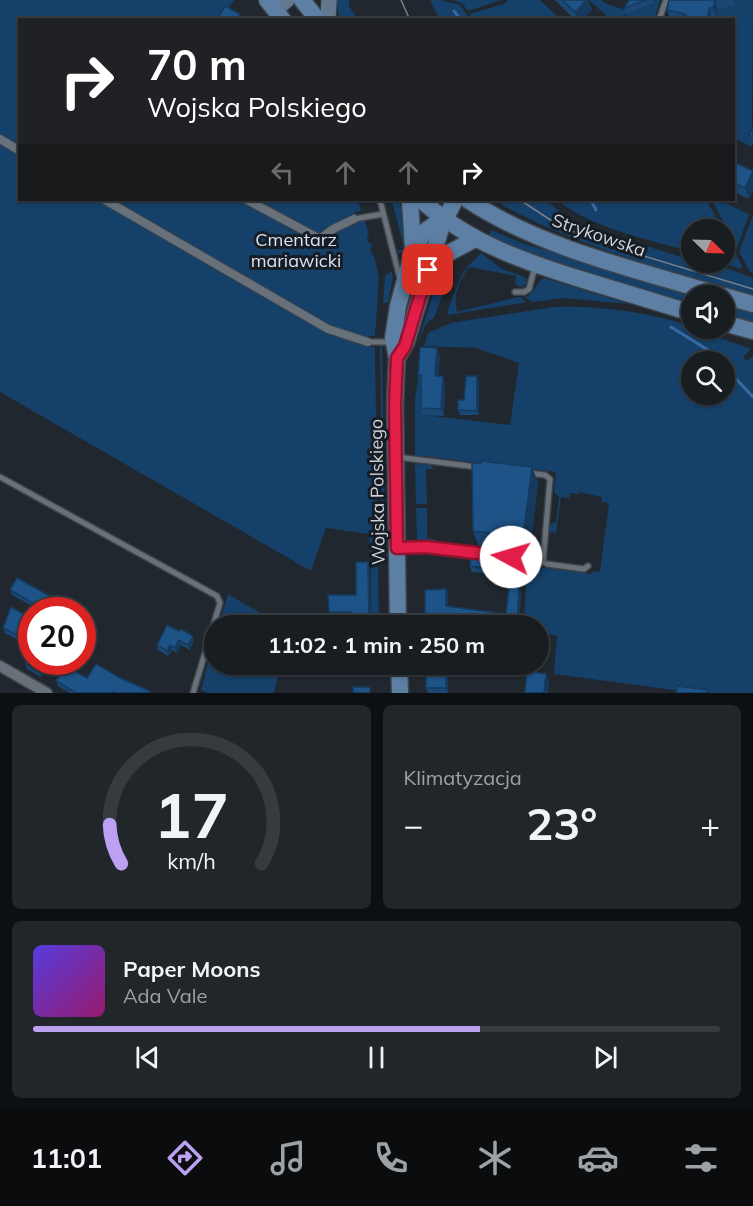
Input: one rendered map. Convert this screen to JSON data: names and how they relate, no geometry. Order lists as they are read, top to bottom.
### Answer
{
  "streets": {
    "main road": ["Strykowska", "Wojska Polskiego"]
  },
  "parks": ["Cmentarz mariawicki"],
  "north": "bottom right",
  "page": {
    "turn": ["70 m", "Wojska Polskiego"],
    "limit": "20",
    "trip": "11:02 · 1 min · 250 m",
    "tile": "Klimatyzacja",
    "heat": ["−", "23°", "+"],
    "song": ["Paper Moons", "Ada Vale"],
    "tabs": "11:01",
    "gauge": ["17", "km/h"]
  }
}
